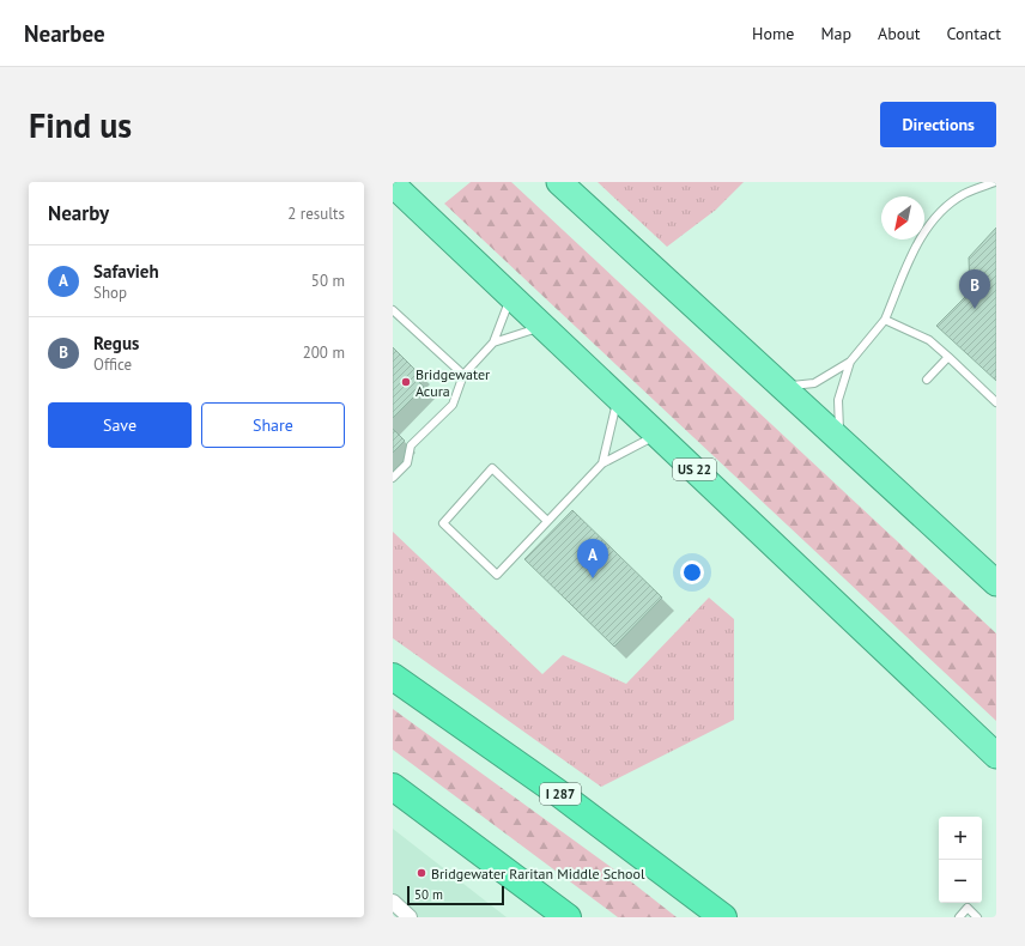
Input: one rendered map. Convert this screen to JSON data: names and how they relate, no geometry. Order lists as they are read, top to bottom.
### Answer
{
  "streets": {
    "highway": ["US 22", "I 287"]
  },
  "places": ["Bridgewater Acura", "Bridgewater Raritan Middle School"],
  "scale_bar": "50 m",
  "north": "bottom left",
  "page": {
    "header": "Nearbee",
    "nav": [
      "Home",
      "Map",
      "About",
      "Contact"
    ],
    "buttons": [
      "Directions",
      ["Save", "Share"]
    ],
    "title": "Find us",
    "heading": ["Nearby", "2 results"],
    "list": [
      {
        "mark": "A",
        "name": "Safavieh",
        "note": "Shop",
        "value": "50 m"
      },
      {
        "mark": "B",
        "name": "Regus",
        "note": "Office",
        "value": "200 m"
      }
    ],
    "pins": ["B", "A"],
    "map_buttons": ["+", "−"],
    "scale": "50 m"
  }
}
